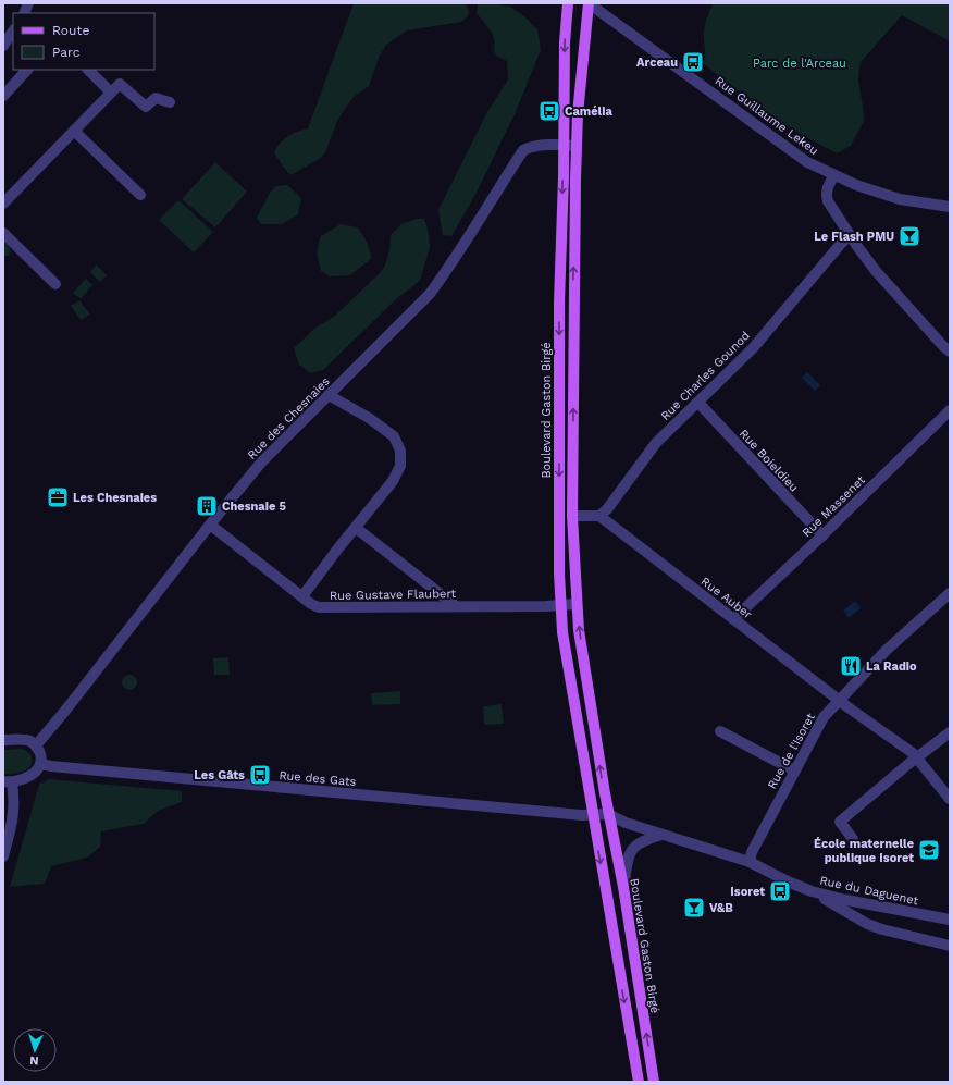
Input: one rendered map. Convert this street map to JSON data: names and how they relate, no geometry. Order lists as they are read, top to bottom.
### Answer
{
  "streets": {
    "main road": ["Boulevard Gaston Birgé"],
    "street": [
      "Rue Guillaume Lekeu",
      "Rue Charles Gounod",
      "Rue des Chesnaies",
      "Rue Boieldieu",
      "Rue Massenet",
      "Rue Gustave Flaubert",
      "Rue Auber",
      "Rue de l'Isoret",
      "Rue des Gats",
      "Rue du Daguenet"
    ]
  },
  "crossings": [
    ["Rue Guillaume Lekeu", "Boulevard Gaston Birgé"],
    ["Rue Charles Gounod", "Rue Boieldieu"],
    ["Rue Charles Gounod", "Rue Auber"],
    ["Boulevard Gaston Birgé", "Rue des Chesnaies"],
    ["Boulevard Gaston Birgé", "Rue Gustave Flaubert"],
    ["Boulevard Gaston Birgé", "Rue des Gats"],
    ["Boulevard Gaston Birgé", "Rue du Daguenet"],
    ["Rue des Chesnaies", "Rue Gustave Flaubert"],
    ["Rue Boieldieu", "Rue Massenet"],
    ["Rue Massenet", "Rue Auber"],
    ["Rue Auber", "Rue de l'Isoret"],
    ["Rue de l'Isoret", "Rue du Daguenet"]
  ],
  "parks": ["Parc de l'Arceau"],
  "places": {
    "bus stop": [
      "Arceau",
      "Camélia",
      "Les Gâts",
      "Isoret"
    ],
    "bar": ["Le Flash PMU", "V&B"],
    "office": ["Les Chesnaies"],
    "building": ["Chesnaie 5"],
    "restaurant": ["La Radio"],
    "school or university": ["École maternelle publique Isoret"]
  },
  "legend": ["Route", "Parc"],
  "north": "bottom"
}
